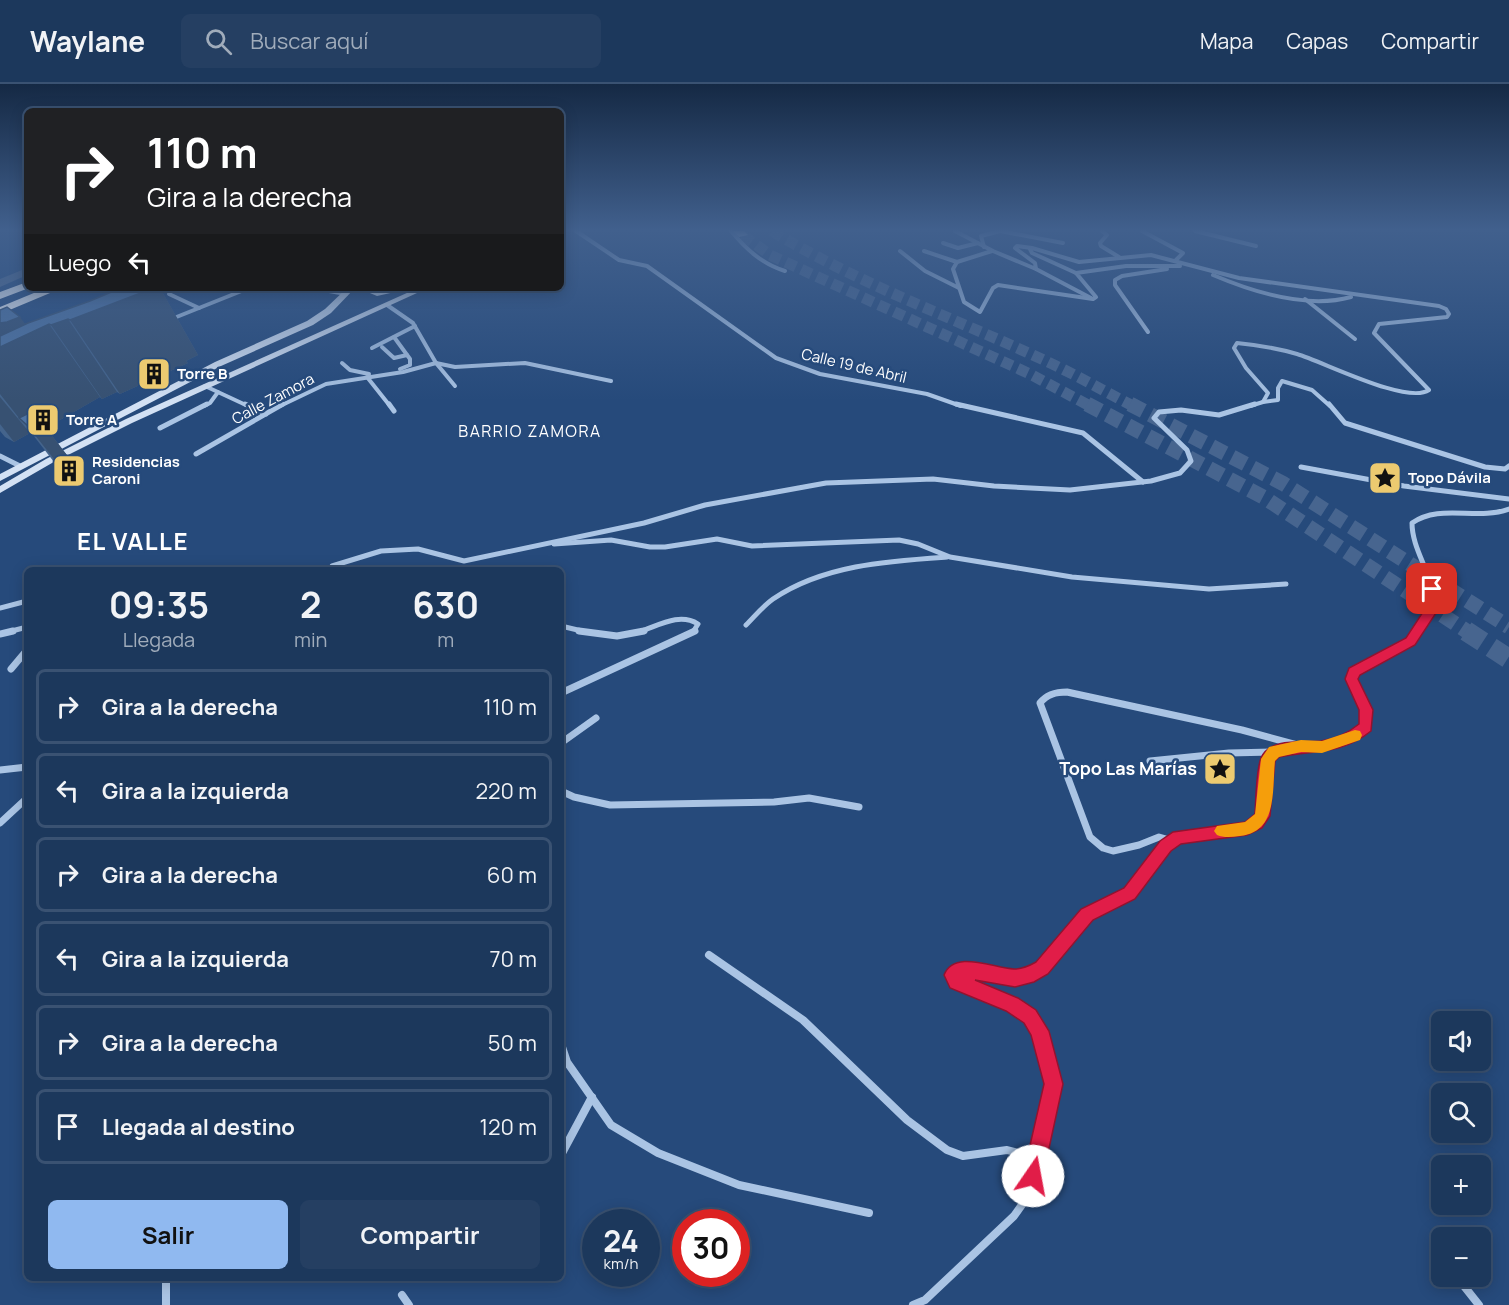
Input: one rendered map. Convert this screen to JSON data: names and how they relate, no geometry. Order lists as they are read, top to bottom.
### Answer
{
  "streets": {
    "street": ["Calle 19 de Abril", "Calle Zamora"]
  },
  "districts": ["BARRIO ZAMORA", "EL VALLE"],
  "places": {
    "building": ["Torre B", "Torre A", "Residencias Caroni"],
    "place": ["Topo Dávila", "Topo Las Marías"]
  },
  "page": {
    "header": "Waylane",
    "search": "Buscar aquí",
    "nav": ["Mapa", "Capas", "Compartir"],
    "turn": ["110 m", "Gira a la derecha"],
    "then": "Luego",
    "eta": [
      "09:35",
      "Llegada",
      "2",
      "min",
      "630",
      "m"
    ],
    "list": [
      {
        "name": "Gira a la derecha",
        "value": "110 m"
      },
      {
        "name": "Gira a la izquierda",
        "value": "220 m"
      },
      {
        "name": "Gira a la derecha",
        "value": "60 m"
      },
      {
        "name": "Gira a la izquierda",
        "value": "70 m"
      },
      {
        "name": "Gira a la derecha",
        "value": "50 m"
      },
      {
        "name": "Llegada al destino",
        "value": "120 m"
      }
    ],
    "map_buttons": ["+", "−"],
    "buttons": ["Salir", "Compartir"],
    "speed": "24 km/h",
    "limit": "30"
  }
}
